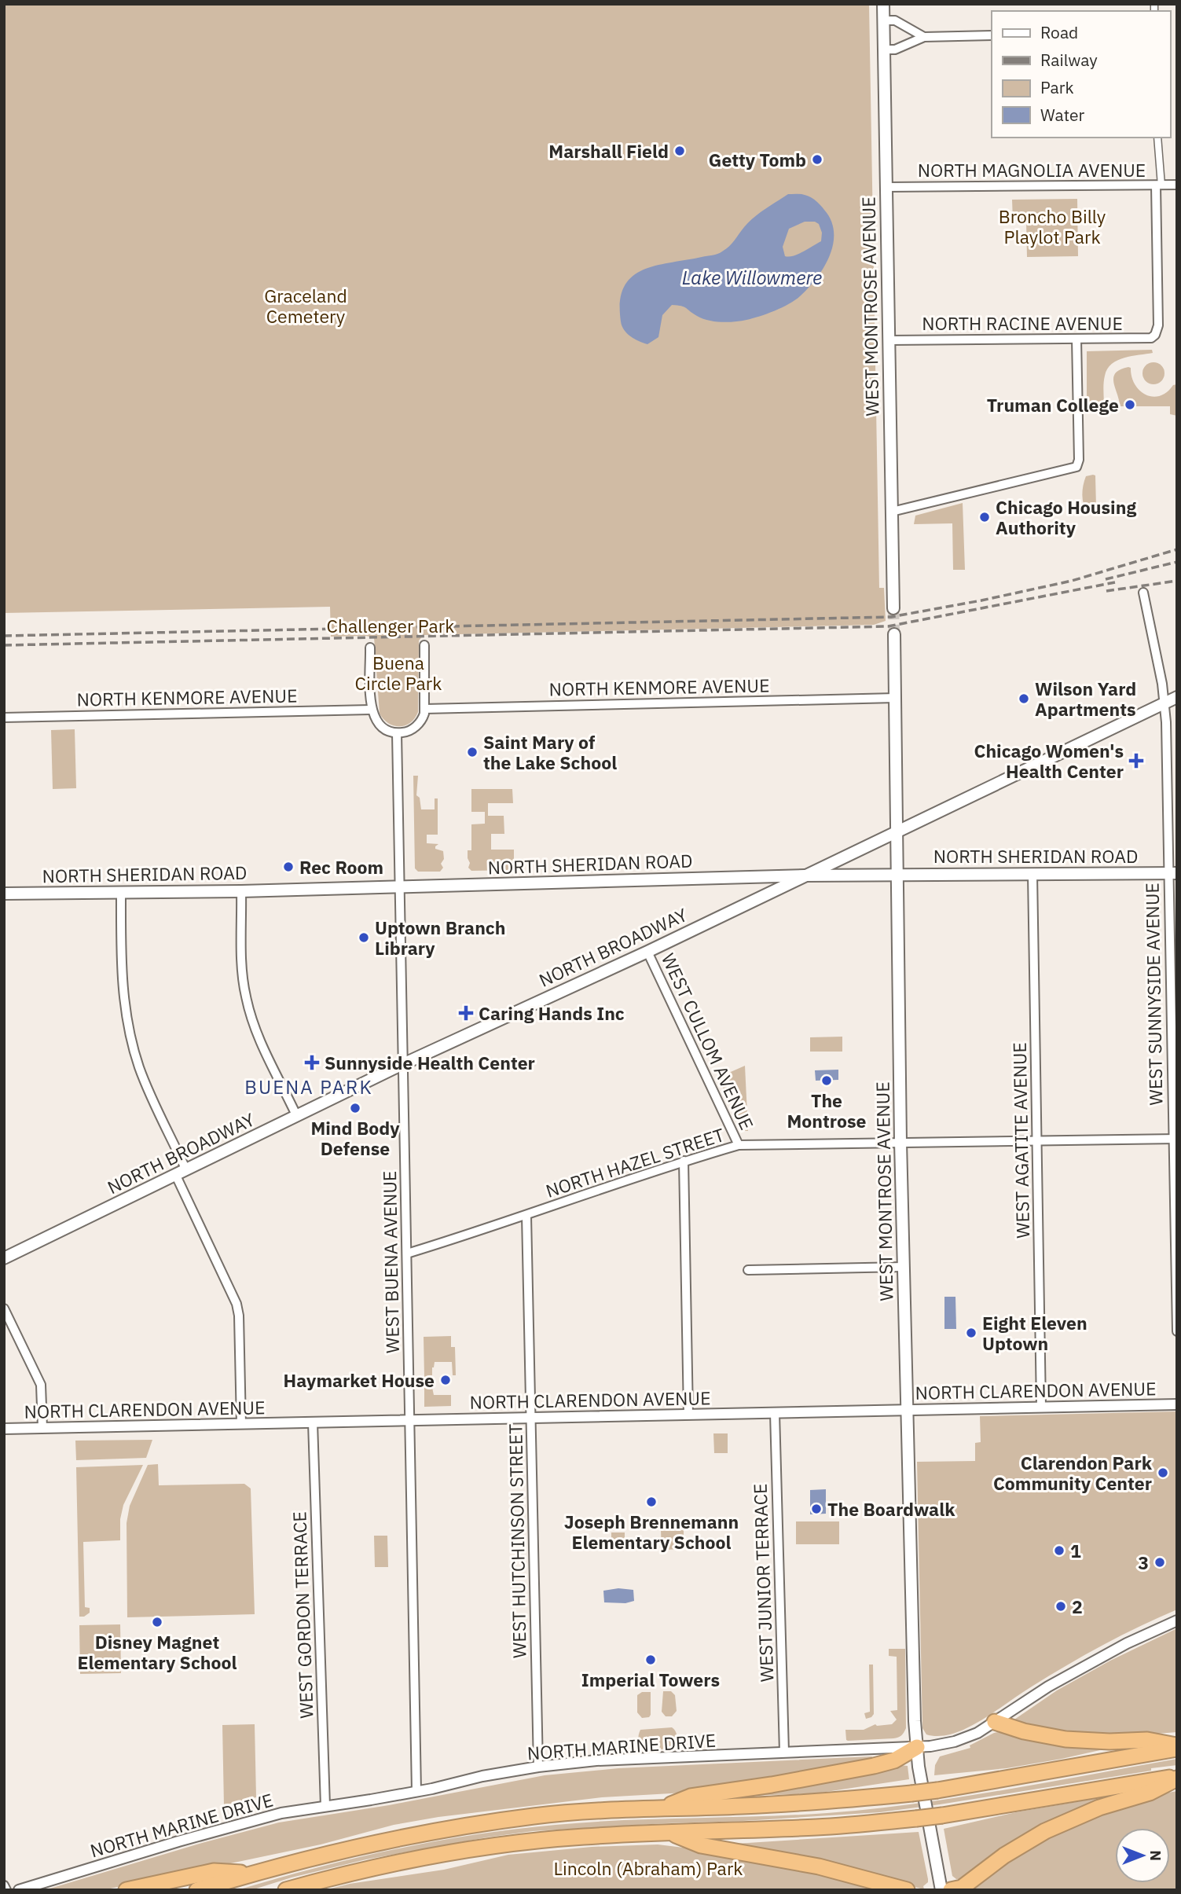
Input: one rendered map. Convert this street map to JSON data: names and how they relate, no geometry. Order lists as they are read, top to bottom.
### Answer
{
  "streets": {
    "main road": ["WEST MONTROSE AVENUE", "NORTH SHERIDAN ROAD", "NORTH BROADWAY"],
    "street": [
      "NORTH MAGNOLIA AVENUE",
      "NORTH RACINE AVENUE",
      "NORTH KENMORE AVENUE",
      "WEST SUNNYSIDE AVENUE",
      "WEST CULLOM AVENUE",
      "WEST AGATITE AVENUE",
      "NORTH HAZEL STREET",
      "WEST BUENA AVENUE",
      "NORTH CLARENDON AVENUE",
      "WEST HUTCHINSON STREET",
      "WEST JUNIOR TERRACE",
      "WEST GORDON TERRACE",
      "NORTH MARINE DRIVE"
    ]
  },
  "crossings": [
    ["NORTH MAGNOLIA AVENUE", "WEST MONTROSE AVENUE"],
    ["NORTH MAGNOLIA AVENUE", "NORTH RACINE AVENUE"],
    ["WEST MONTROSE AVENUE", "NORTH RACINE AVENUE"],
    ["WEST MONTROSE AVENUE", "NORTH KENMORE AVENUE"],
    ["WEST MONTROSE AVENUE", "NORTH SHERIDAN ROAD"],
    ["WEST MONTROSE AVENUE", "NORTH BROADWAY"],
    ["WEST MONTROSE AVENUE", "NORTH HAZEL STREET"],
    ["WEST MONTROSE AVENUE", "NORTH CLARENDON AVENUE"],
    ["WEST MONTROSE AVENUE", "NORTH MARINE DRIVE"],
    ["NORTH SHERIDAN ROAD", "NORTH BROADWAY"],
    ["NORTH SHERIDAN ROAD", "WEST SUNNYSIDE AVENUE"],
    ["NORTH SHERIDAN ROAD", "WEST AGATITE AVENUE"],
    ["NORTH SHERIDAN ROAD", "WEST BUENA AVENUE"],
    ["NORTH BROADWAY", "WEST SUNNYSIDE AVENUE"],
    ["NORTH BROADWAY", "WEST CULLOM AVENUE"],
    ["NORTH BROADWAY", "WEST BUENA AVENUE"],
    ["WEST SUNNYSIDE AVENUE", "NORTH HAZEL STREET"],
    ["WEST CULLOM AVENUE", "NORTH HAZEL STREET"],
    ["WEST AGATITE AVENUE", "NORTH HAZEL STREET"],
    ["WEST AGATITE AVENUE", "NORTH CLARENDON AVENUE"],
    ["NORTH HAZEL STREET", "WEST BUENA AVENUE"],
    ["NORTH HAZEL STREET", "WEST HUTCHINSON STREET"],
    ["WEST BUENA AVENUE", "NORTH CLARENDON AVENUE"],
    ["WEST BUENA AVENUE", "NORTH MARINE DRIVE"],
    ["NORTH CLARENDON AVENUE", "WEST HUTCHINSON STREET"],
    ["NORTH CLARENDON AVENUE", "WEST JUNIOR TERRACE"],
    ["NORTH CLARENDON AVENUE", "WEST GORDON TERRACE"],
    ["WEST HUTCHINSON STREET", "NORTH MARINE DRIVE"],
    ["WEST JUNIOR TERRACE", "NORTH MARINE DRIVE"],
    ["WEST GORDON TERRACE", "NORTH MARINE DRIVE"]
  ],
  "districts": ["BUENA PARK"],
  "water": ["Lake Willowmere"],
  "parks": [
    "Broncho Billy Playlot Park",
    "Graceland Cemetery",
    "Challenger Park",
    "Buena Circle Park",
    "Lincoln (Abraham) Park"
  ],
  "places": {
    "other": [
      "Marshall Field",
      "Getty Tomb",
      "Truman College",
      "Chicago Housing Authority",
      "Wilson Yard Apartments",
      "Saint Mary of the Lake School",
      "Rec Room",
      "Uptown Branch Library",
      "The Montrose",
      "Mind Body Defense",
      "Eight Eleven Uptown",
      "Haymarket House",
      "Clarendon Park Community Center",
      "Joseph Brennemann Elementary School",
      "The Boardwalk",
      "1",
      "3",
      "2",
      "Disney Magnet Elementary School",
      "Imperial Towers"
    ],
    "health": ["Chicago Women's Health Center", "Caring Hands Inc", "Sunnyside Health Center"]
  },
  "legend": [
    "Road",
    "Railway",
    "Park",
    "Water"
  ],
  "north": "right"
}
